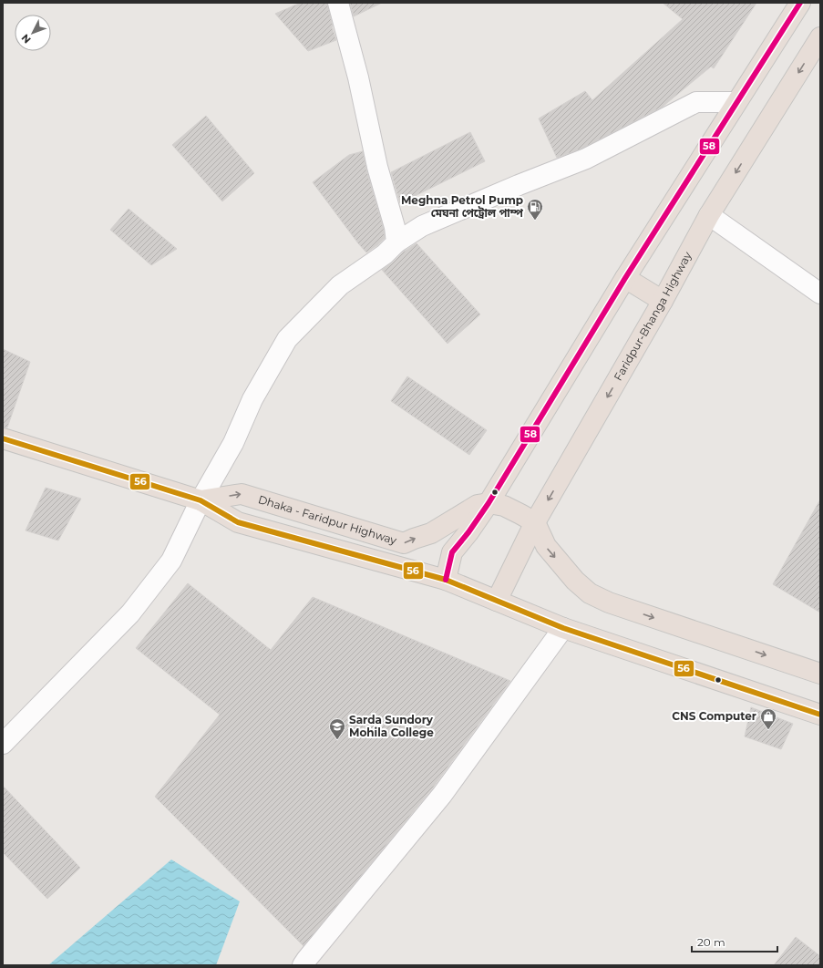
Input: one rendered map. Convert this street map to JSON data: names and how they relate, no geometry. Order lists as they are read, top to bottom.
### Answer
{
  "streets": {
    "highway": ["Faridpur-Bhanga Highway", "Dhaka - Faridpur Highway"]
  },
  "crossings": [
    ["Faridpur-Bhanga Highway", "Dhaka - Faridpur Highway"]
  ],
  "places": {
    "fuel station": ["Meghna Petrol Pump মেঘনা পেট্রোল পাম্প"],
    "shop": ["CNS Computer"],
    "school or university": ["Sarda Sundory Mohila College"]
  },
  "lines": ["transit line 58", "transit line 56"],
  "scale_bar": "20 m",
  "north": "bottom left"
}
